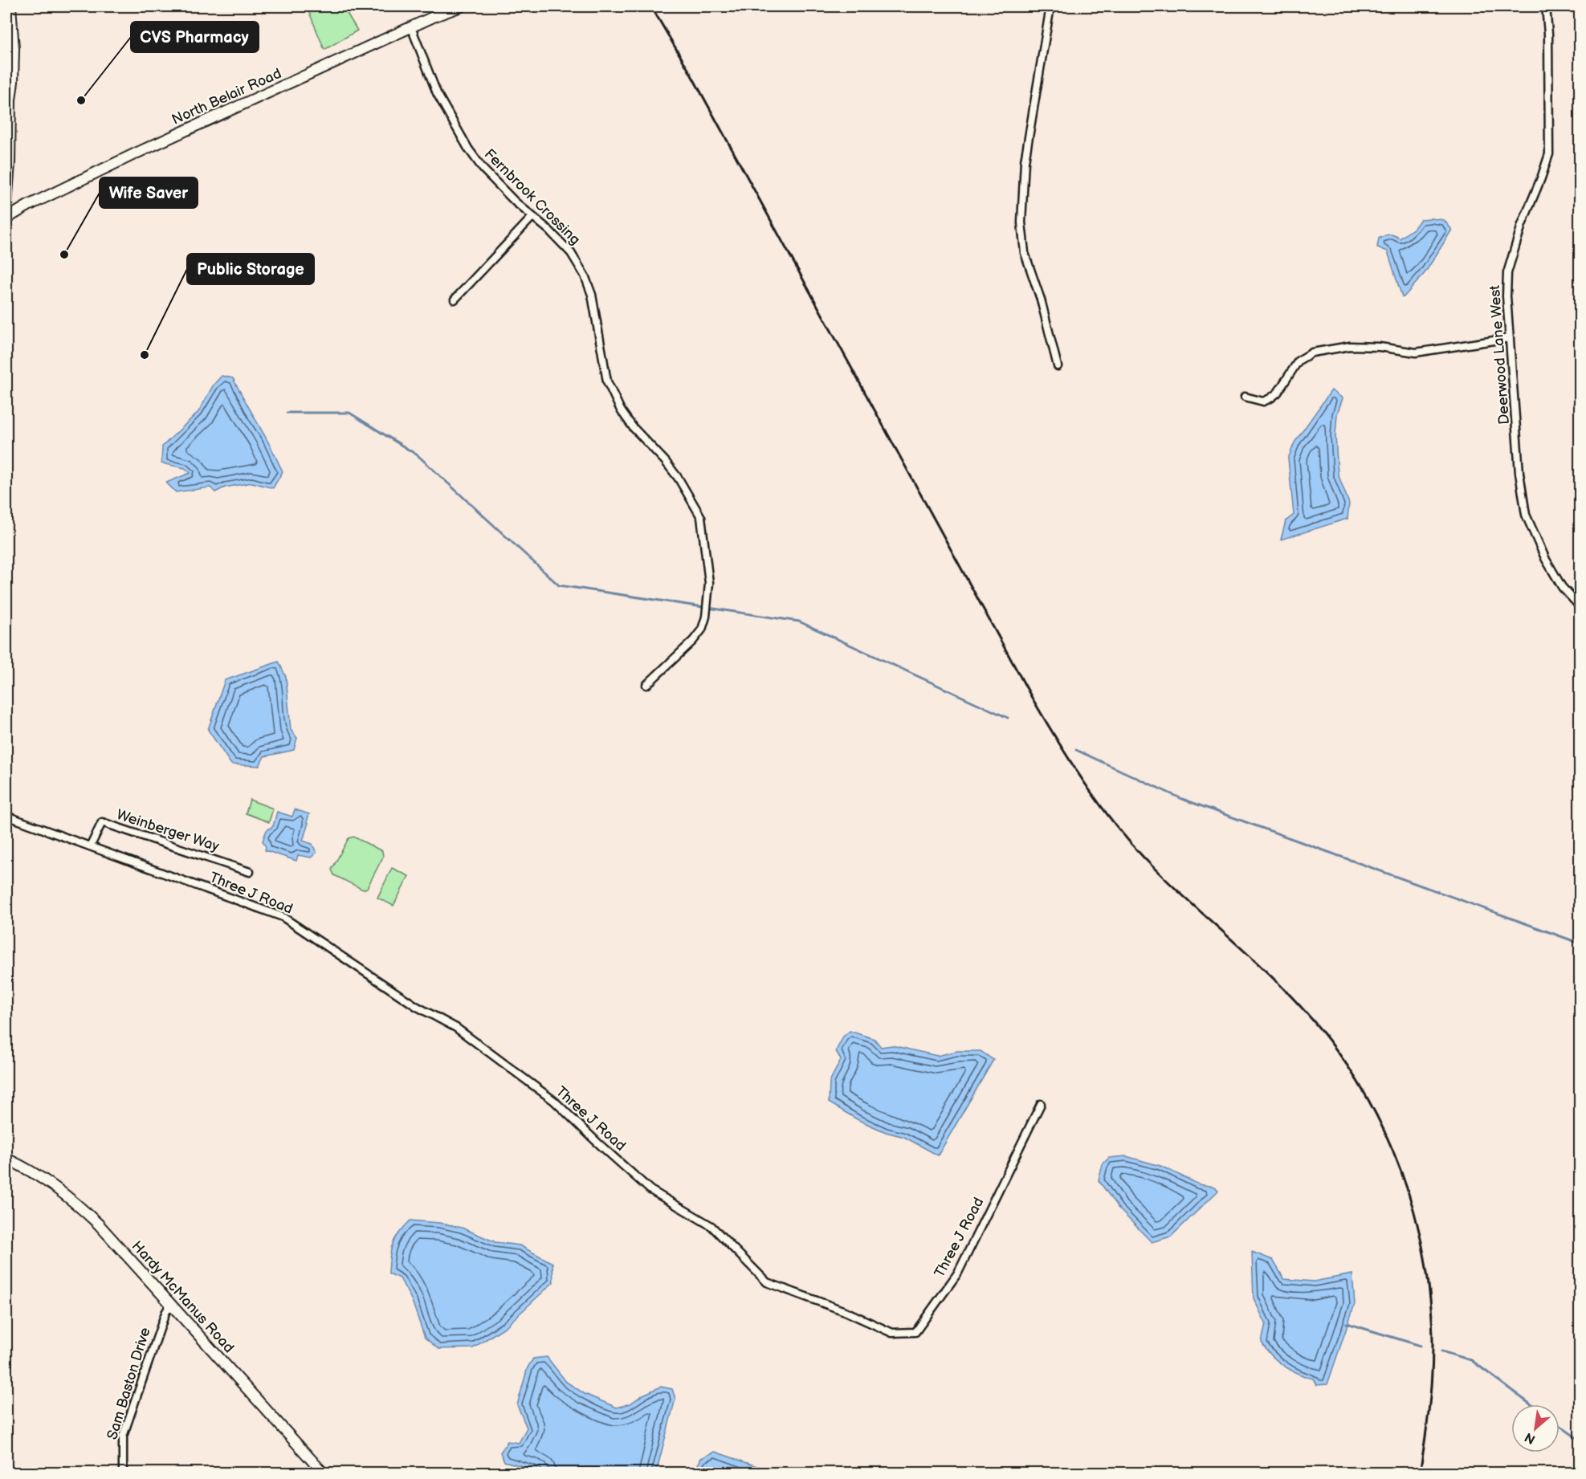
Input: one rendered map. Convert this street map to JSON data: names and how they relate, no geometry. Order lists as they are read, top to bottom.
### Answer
{
  "streets": {
    "main road": ["North Belair Road", "Hardy McManus Road"],
    "street": [
      "Fernbrook Crossing",
      "Deerwood Lane West",
      "Weinberger Way",
      "Three J Road",
      "Sam Baston Drive"
    ]
  },
  "crossings": [
    ["North Belair Road", "Fernbrook Crossing"],
    ["Weinberger Way", "Three J Road"],
    ["Hardy McManus Road", "Sam Baston Drive"]
  ],
  "places": ["CVS Pharmacy", "Wife Saver", "Public Storage"],
  "north": "bottom left"
}
